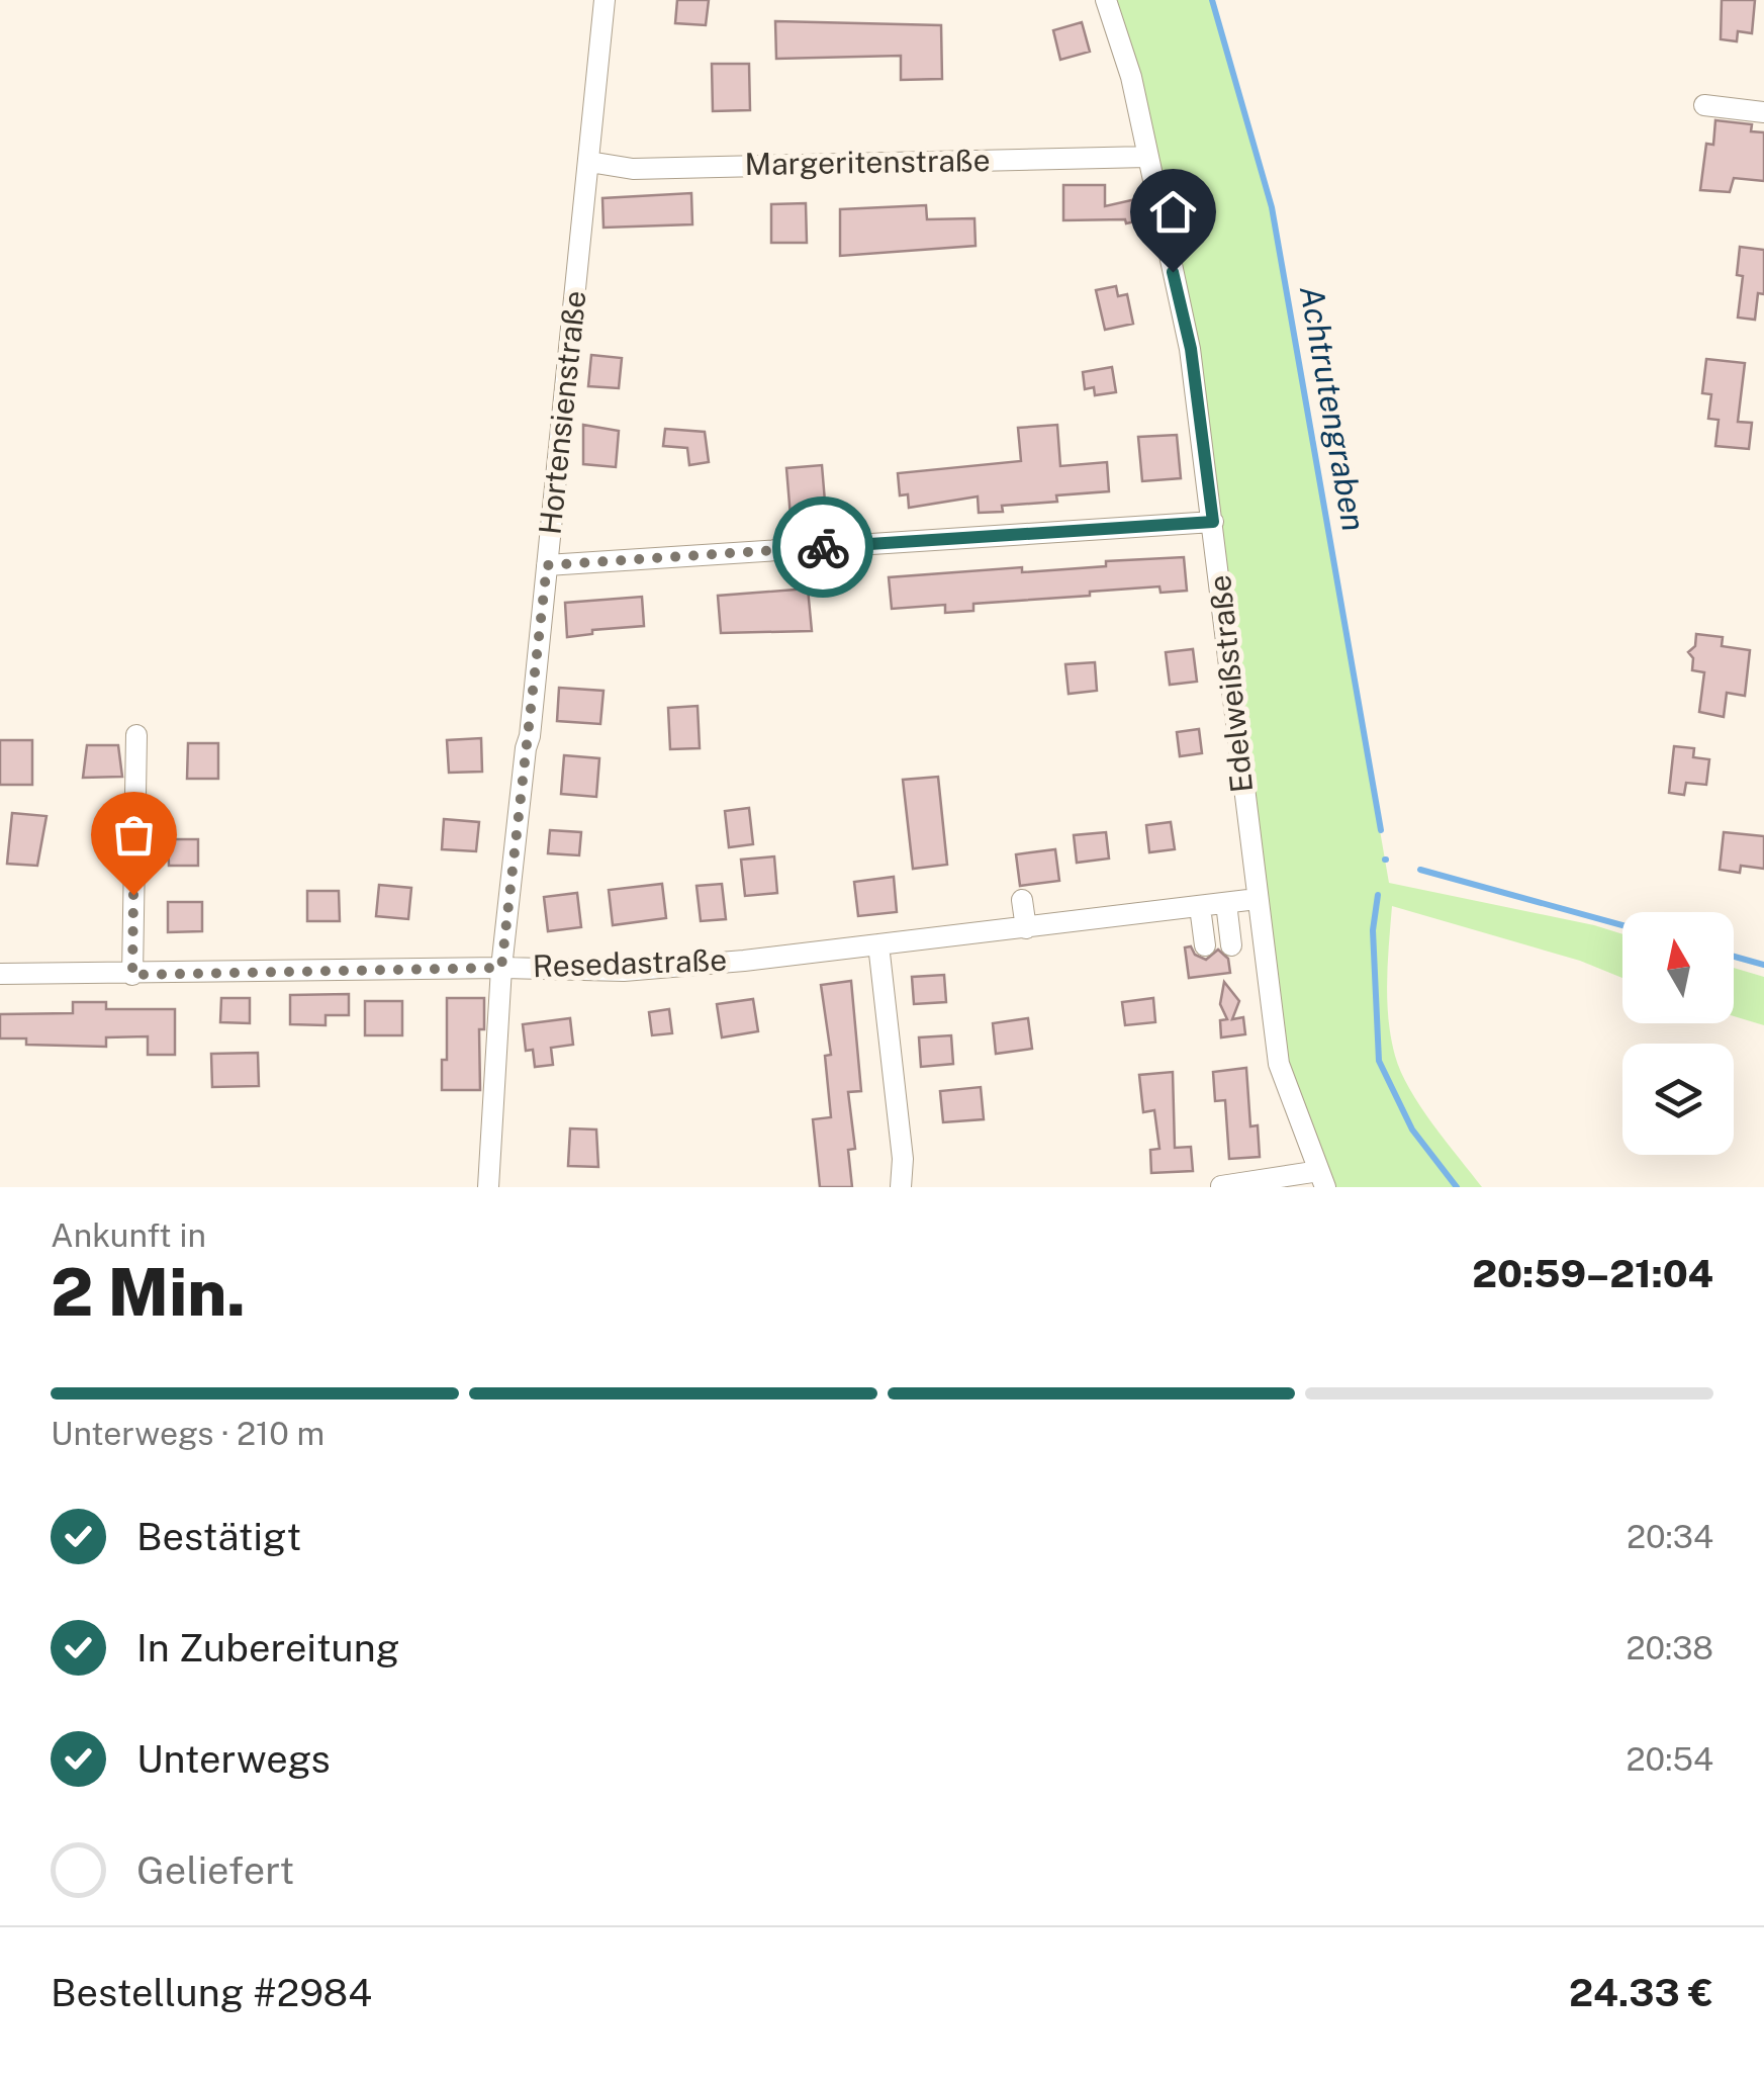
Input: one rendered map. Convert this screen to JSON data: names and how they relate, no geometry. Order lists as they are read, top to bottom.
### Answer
{
  "streets": {
    "street": [
      "Margeritenstraße",
      "Hortensienstraße",
      "Edelweißstraße",
      "Resedastraße"
    ]
  },
  "crossings": [
    ["Margeritenstraße", "Hortensienstraße"],
    ["Margeritenstraße", "Edelweißstraße"],
    ["Hortensienstraße", "Resedastraße"],
    ["Edelweißstraße", "Resedastraße"]
  ],
  "water": ["Achtrutengraben"],
  "north": "top",
  "page": {
    "heading": ["2 Min.", "Ankunft in", "20:59–21:04"],
    "panel": ["Bestellung #2984", "24.33 €"],
    "bar": "Unterwegs · 210 m",
    "list": [
      ["Bestätigt", "20:34"],
      ["In Zubereitung", "20:38"],
      ["Unterwegs", "20:54"],
      "Geliefert"
    ]
  }
}
